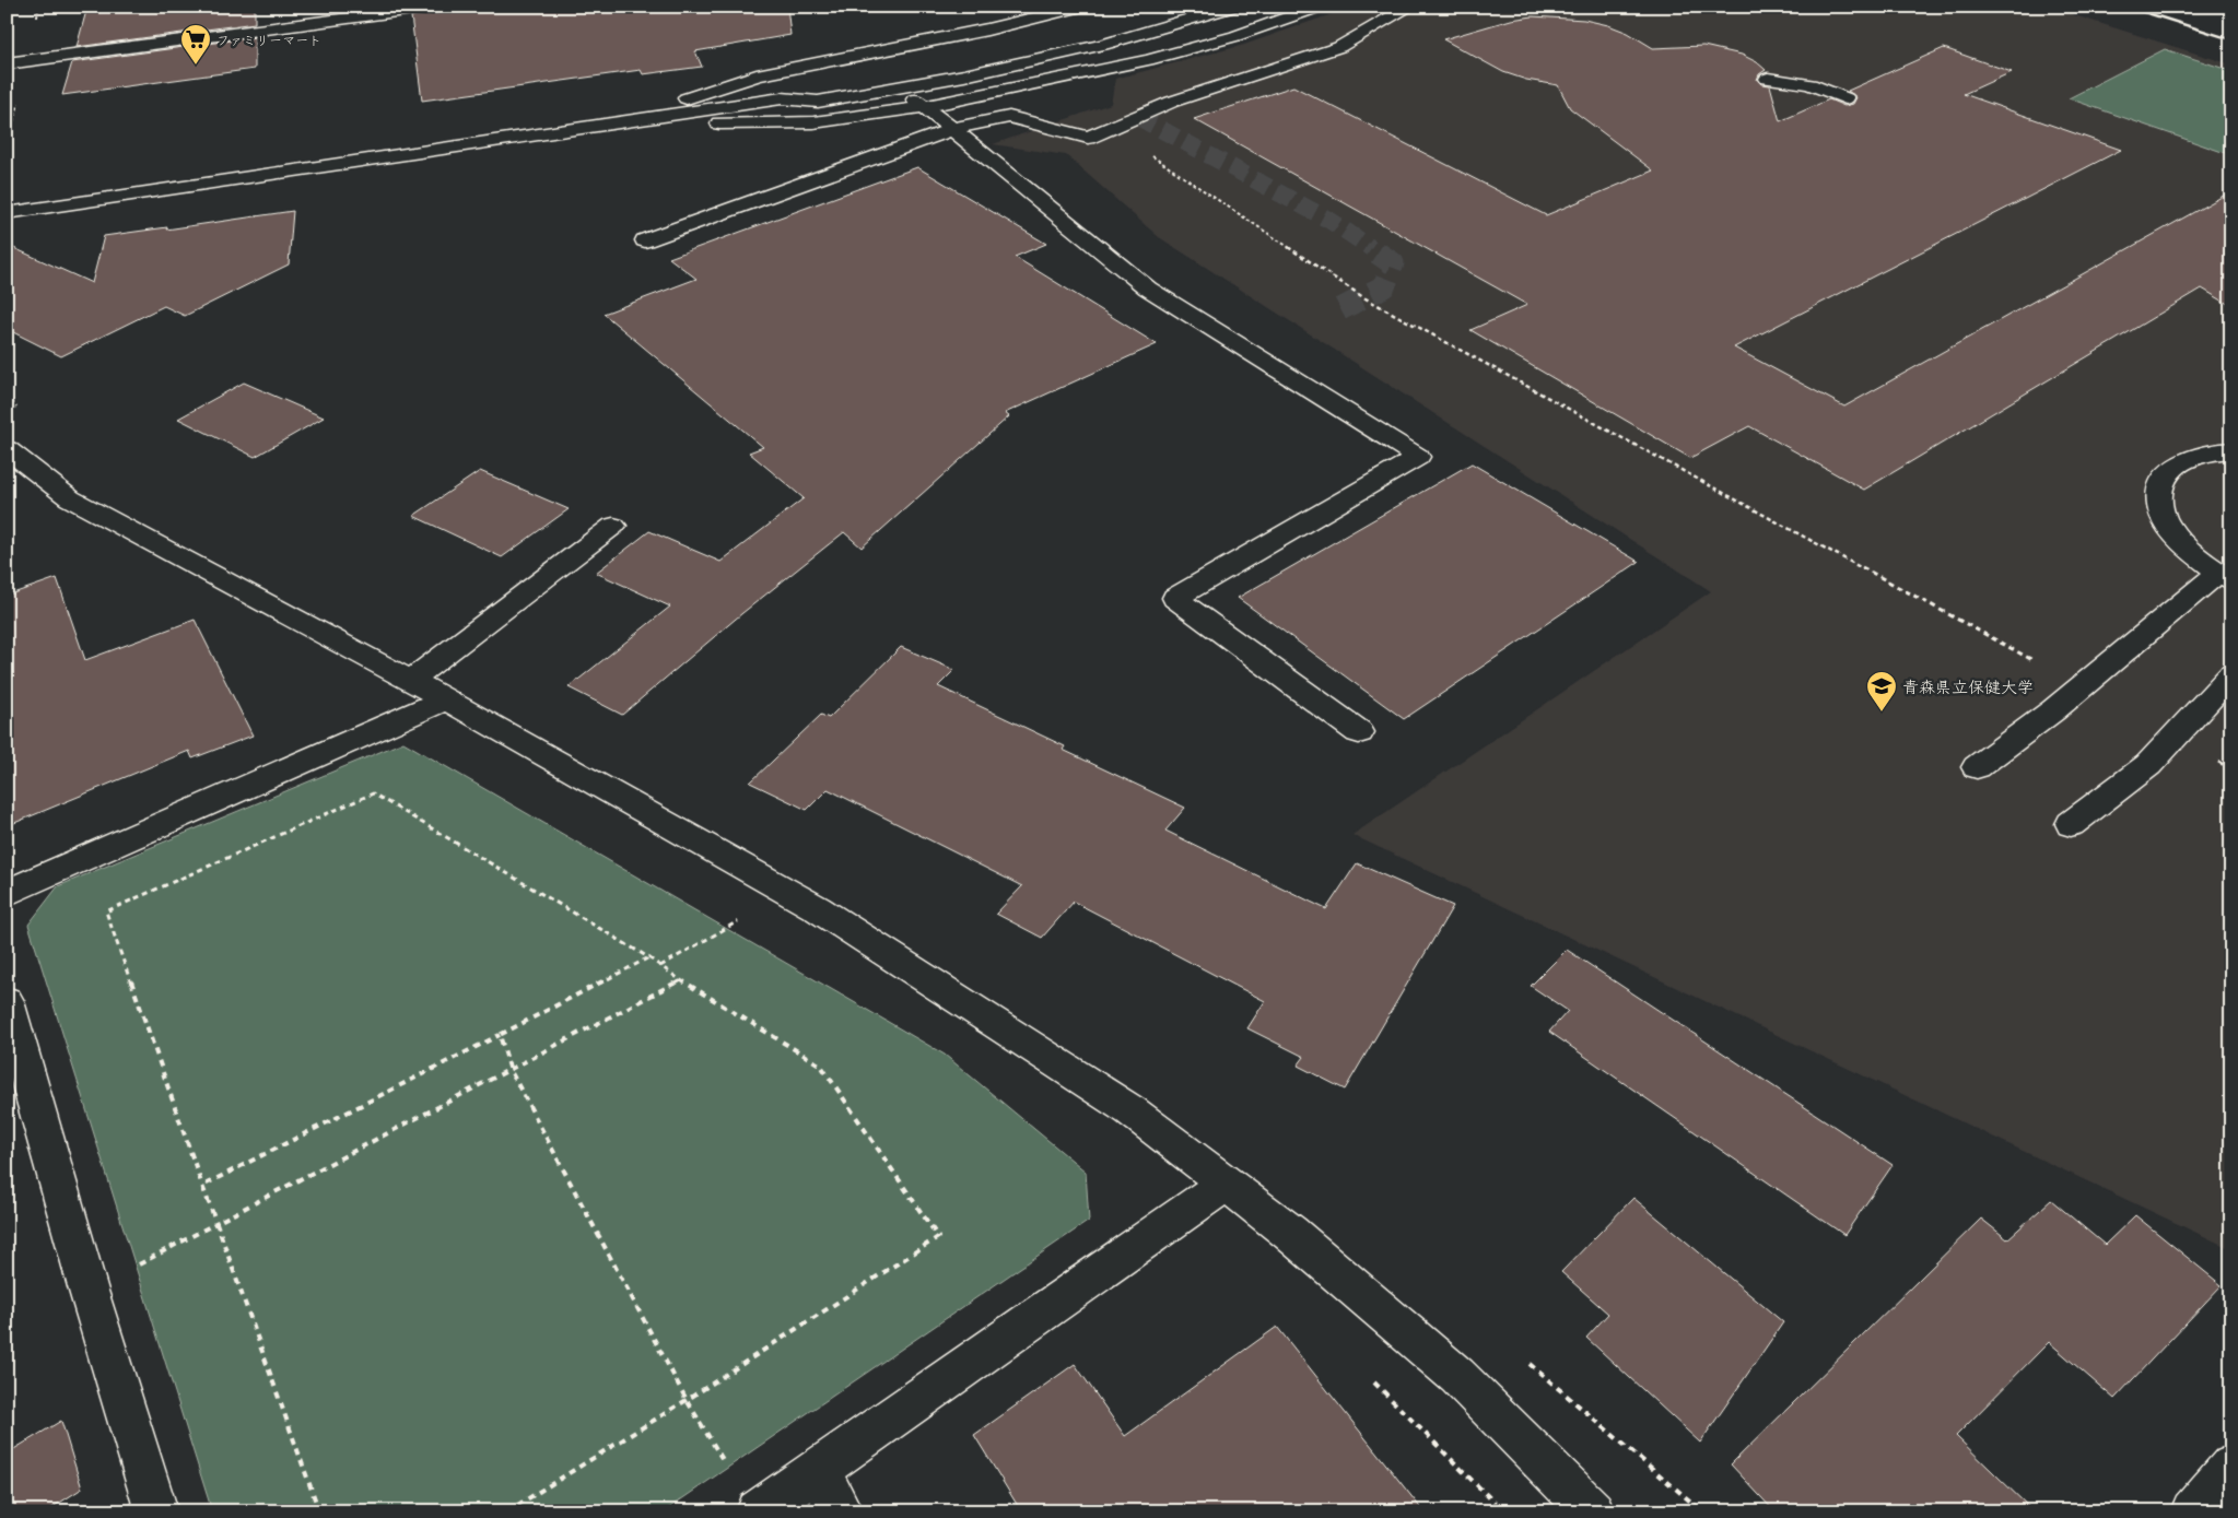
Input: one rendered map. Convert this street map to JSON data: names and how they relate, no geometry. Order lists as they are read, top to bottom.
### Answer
{
  "places": {
    "supermarket": ["ファミリーマート"],
    "school or university": ["青森県立保健大学"]
  }
}
